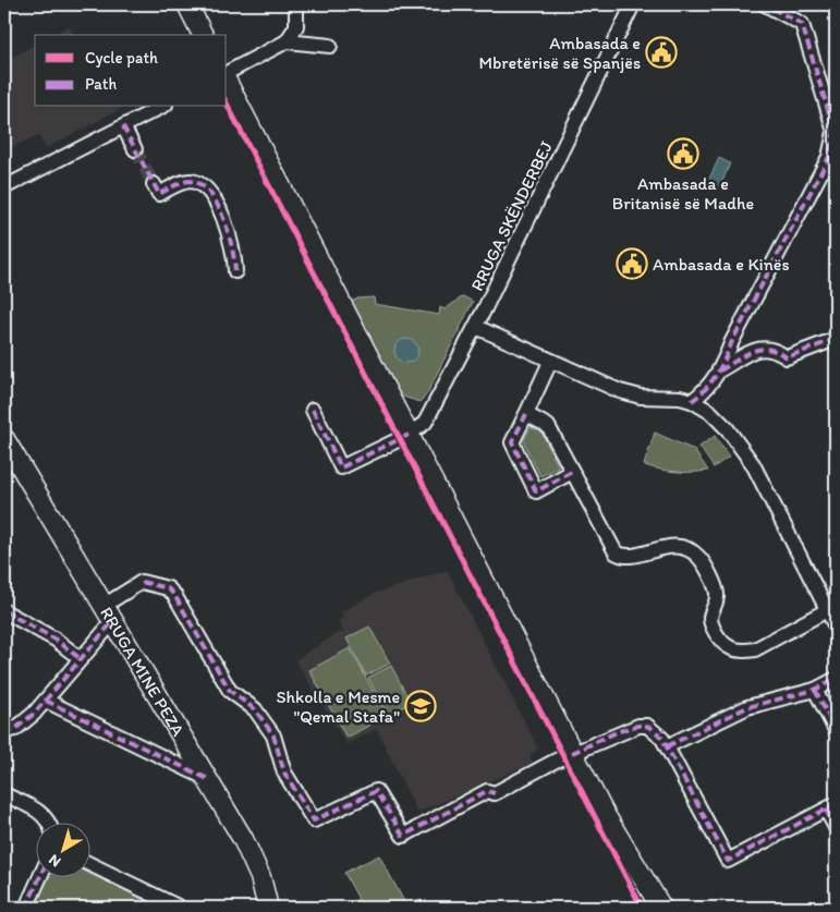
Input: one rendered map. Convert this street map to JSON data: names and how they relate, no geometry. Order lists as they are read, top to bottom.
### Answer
{
  "streets": {
    "main road": ["RRUGA MINE PEZA"],
    "street": ["RRUGA SKËNDERBEJ"]
  },
  "places": {
    "public building": ["Ambasada e Mbretërisë së Spanjës", "Ambasada e Britanisë së Madhe", "Ambasada e Kinës"],
    "school or university": ["Shkolla e Mesme \"Qemal Stafa\""]
  },
  "legend": ["Cycle path", "Path"],
  "north": "bottom left"
}
